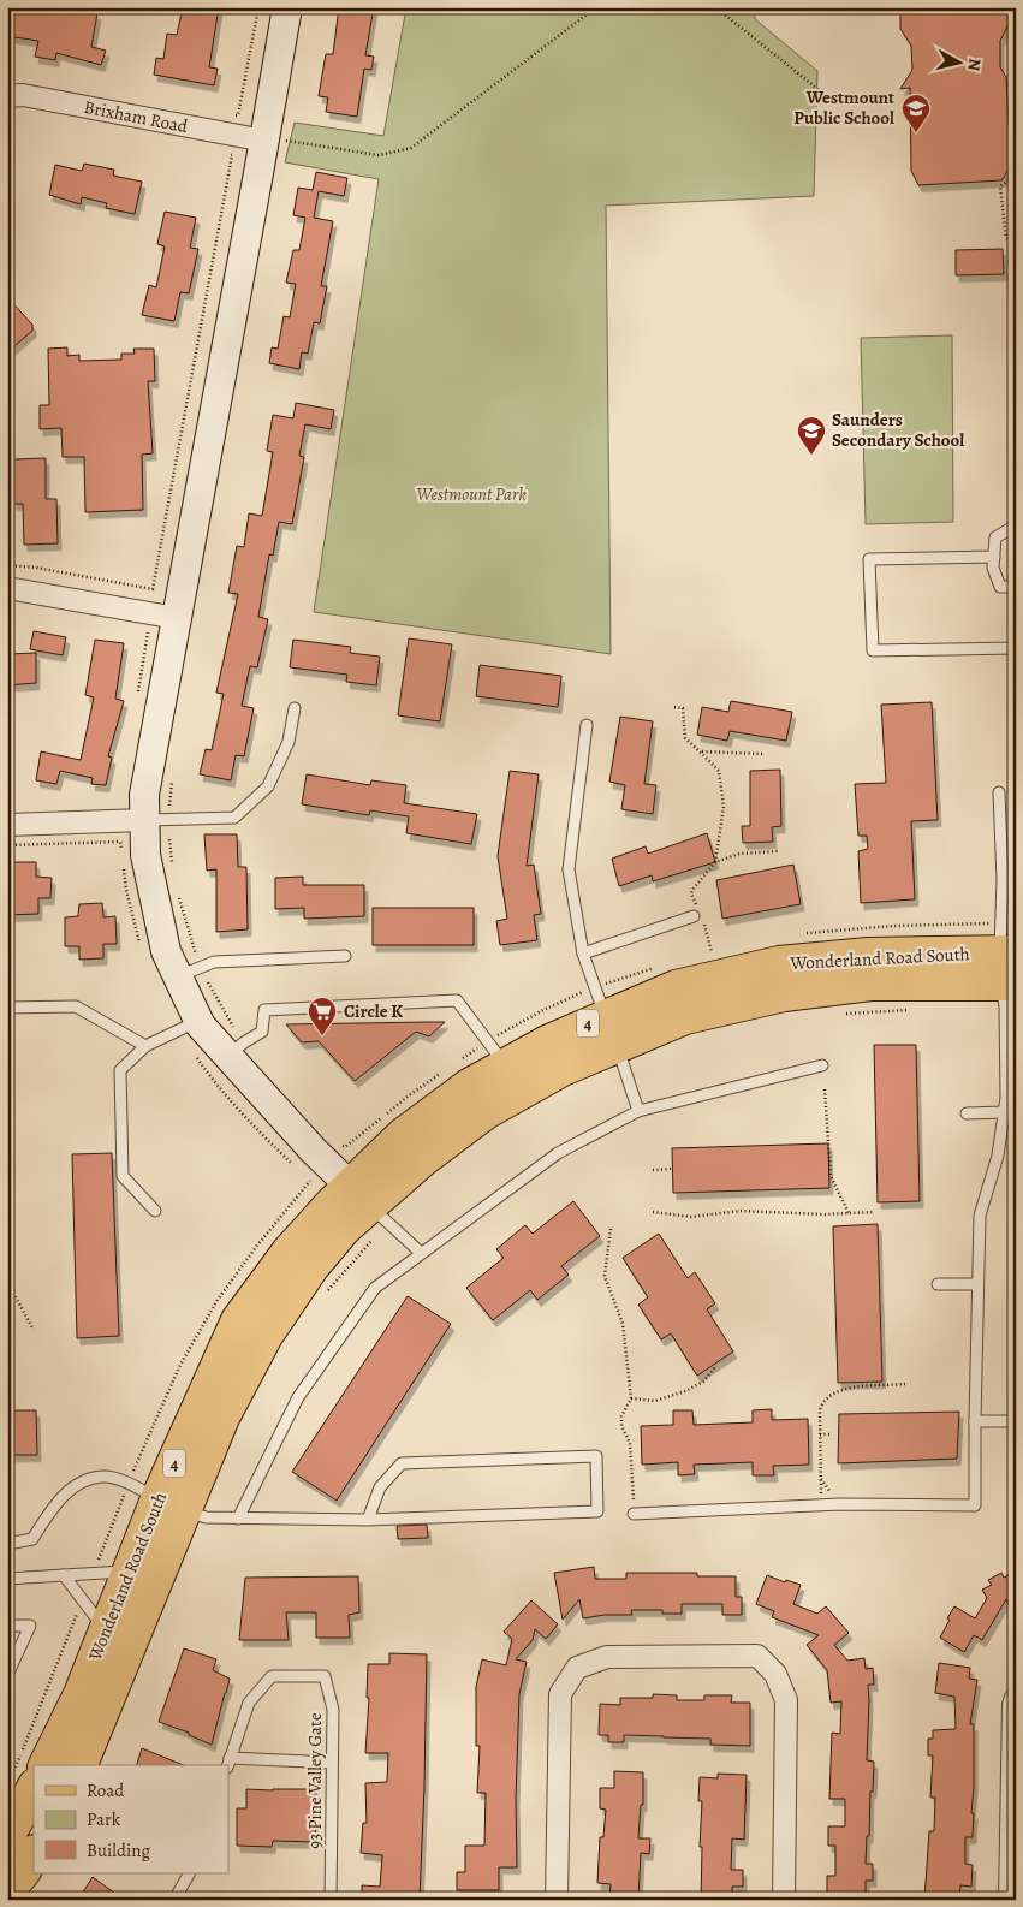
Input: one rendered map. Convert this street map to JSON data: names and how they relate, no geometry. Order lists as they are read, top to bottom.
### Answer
{
  "streets": {
    "main road": ["Wonderland Road South", "4"],
    "street": ["Brixham Road"],
    "lane": ["93 Pine Valley Gate"]
  },
  "parks": ["Westmount Park"],
  "places": {
    "school or university": ["Westmount Public School", "Saunders Secondary School"],
    "supermarket": ["Circle K"]
  },
  "legend": ["Road", "Park", "Building"],
  "north": "right"
}
